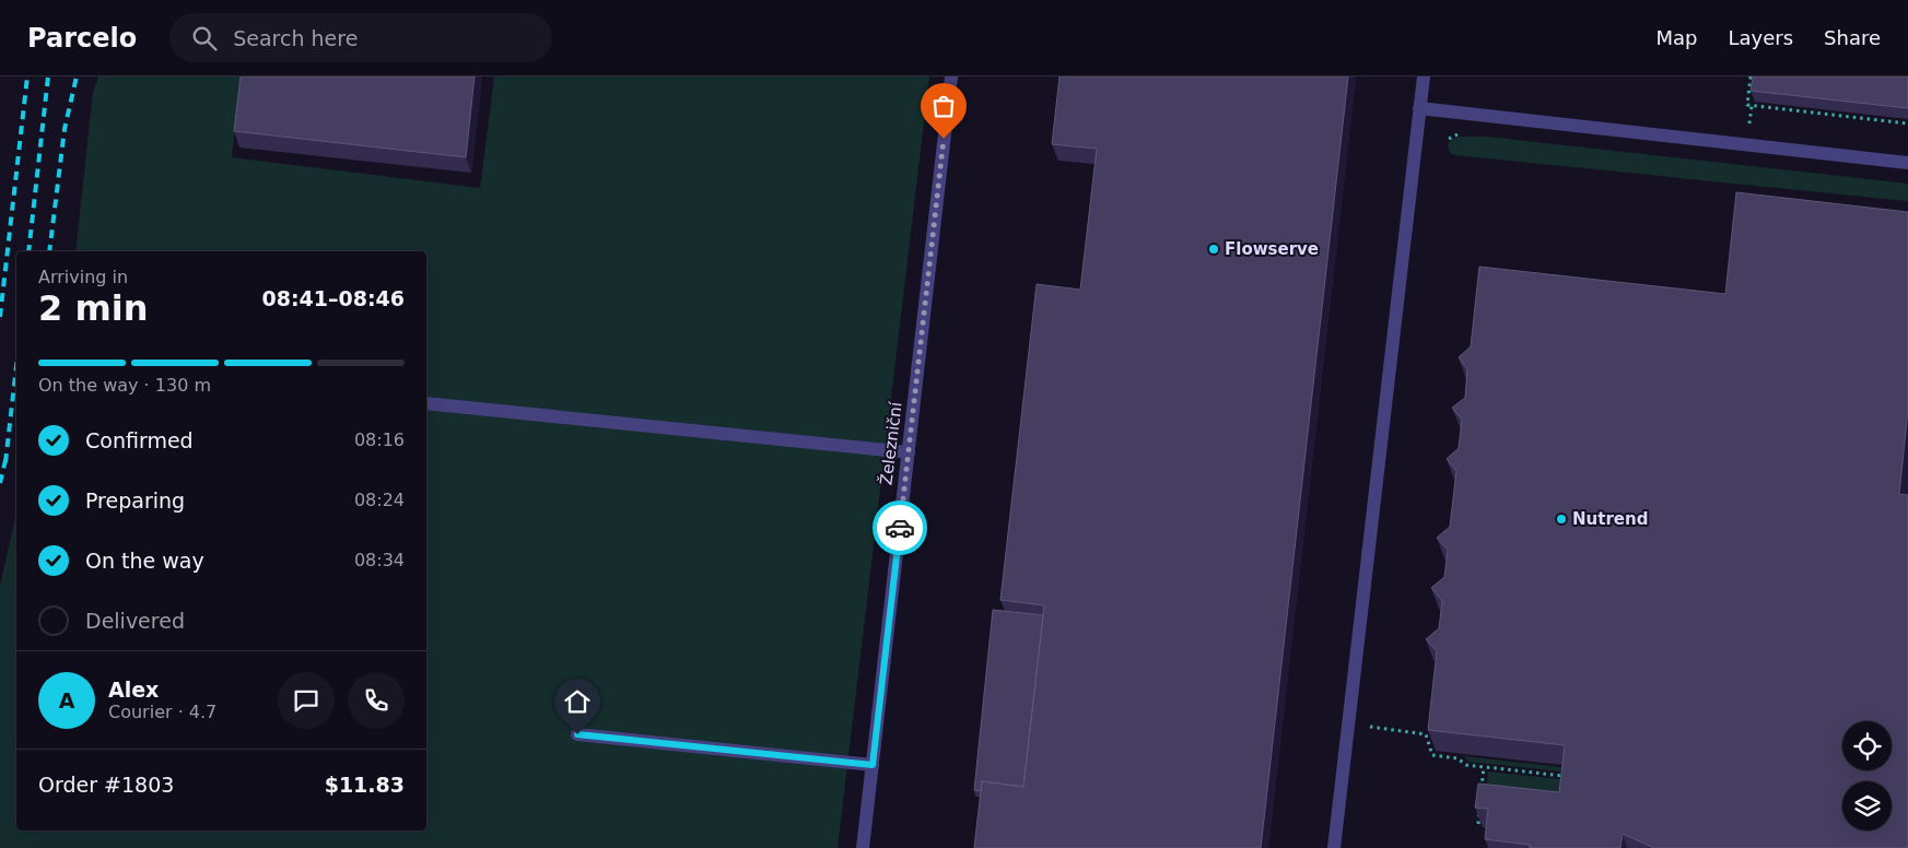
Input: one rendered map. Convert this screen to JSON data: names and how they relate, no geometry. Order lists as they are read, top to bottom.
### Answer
{
  "streets": {
    "street": ["Železniční"]
  },
  "places": ["Flowserve", "Nutrend"],
  "page": {
    "header": "Parcelo",
    "search": "Search here",
    "nav": ["Map", "Layers", "Share"],
    "heading": ["2 min", "Arriving in", "08:41–08:46"],
    "panel": [
      "Alex",
      "Courier · 4.7",
      "Order #1803",
      "$11.83"
    ],
    "bar": "On the way · 130 m",
    "list": [
      ["Confirmed", "08:16"],
      ["Preparing", "08:24"],
      ["On the way", "08:34"],
      "Delivered"
    ],
    "round": "A"
  }
}
